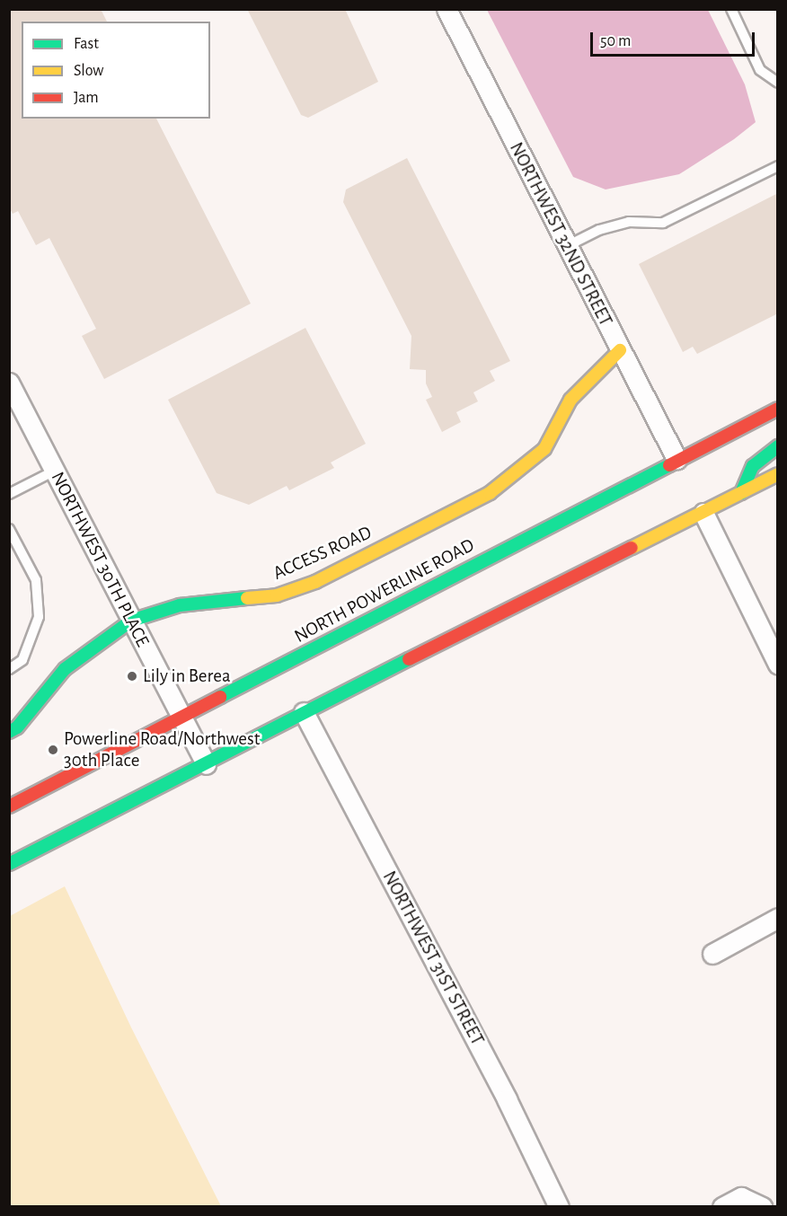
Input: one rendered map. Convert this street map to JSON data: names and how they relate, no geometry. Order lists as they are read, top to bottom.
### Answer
{
  "streets": {
    "main road": ["ACCESS ROAD", "NORTH POWERLINE ROAD"],
    "street": ["NORTHWEST 32ND STREET", "NORTHWEST 30TH PLACE", "NORTHWEST 31ST STREET"]
  },
  "crossings": [
    ["NORTHWEST 32ND STREET", "ACCESS ROAD"],
    ["NORTHWEST 32ND STREET", "NORTH POWERLINE ROAD"],
    ["ACCESS ROAD", "NORTHWEST 30TH PLACE"],
    ["NORTHWEST 30TH PLACE", "NORTH POWERLINE ROAD"]
  ],
  "places": ["Lily in Berea", "Powerline Road/Northwest 30th Place"],
  "legend": ["Fast", "Slow", "Jam"],
  "scale_bar": "50 m"
}
